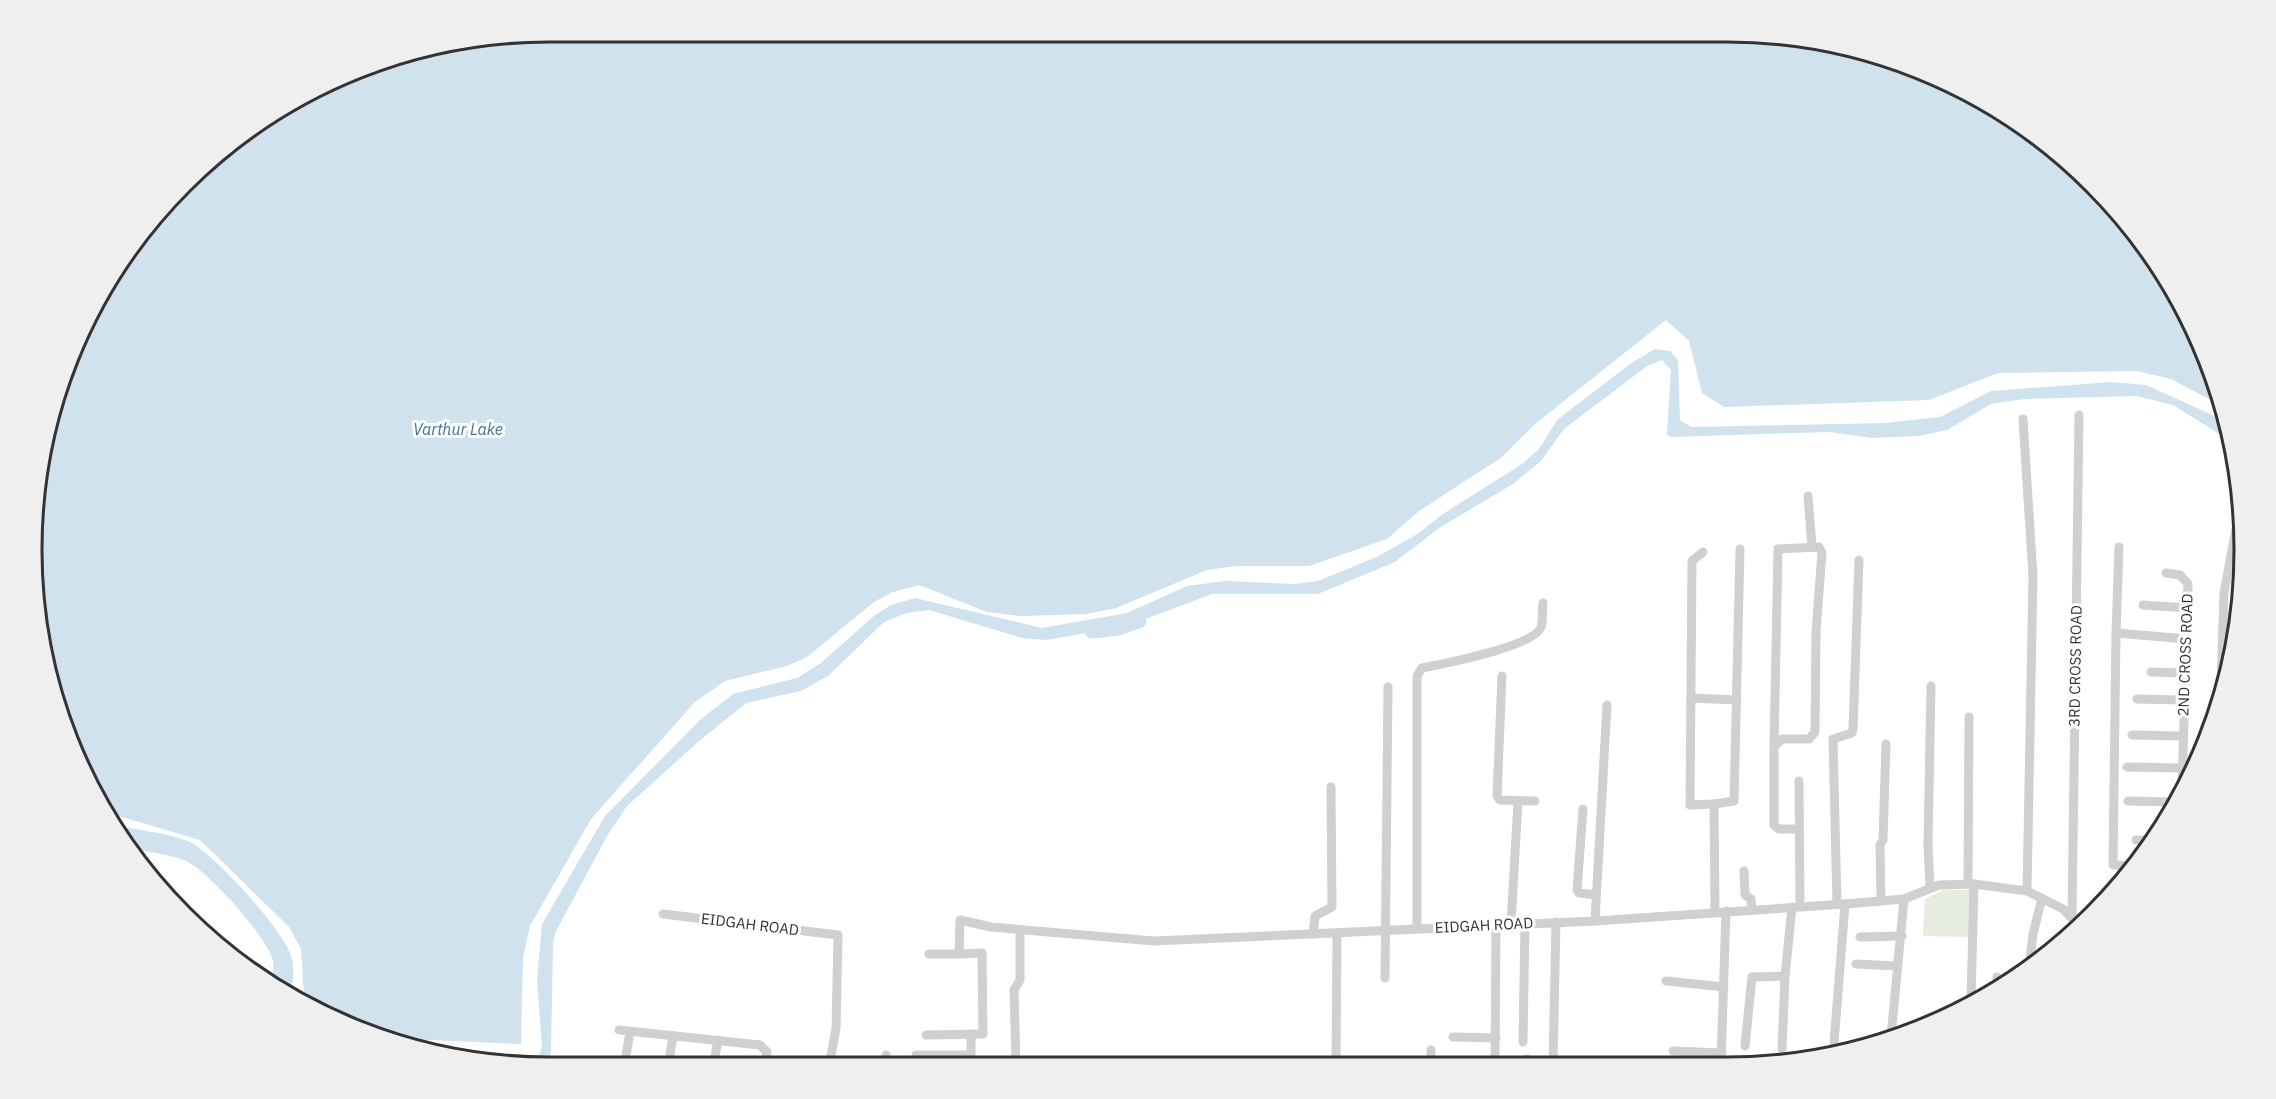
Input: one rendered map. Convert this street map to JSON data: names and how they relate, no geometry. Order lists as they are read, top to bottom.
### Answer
{
  "streets": {
    "street": ["2ND CROSS ROAD", "3RD CROSS ROAD", "EIDGAH ROAD"]
  },
  "water": ["Varthur Lake"]
}
